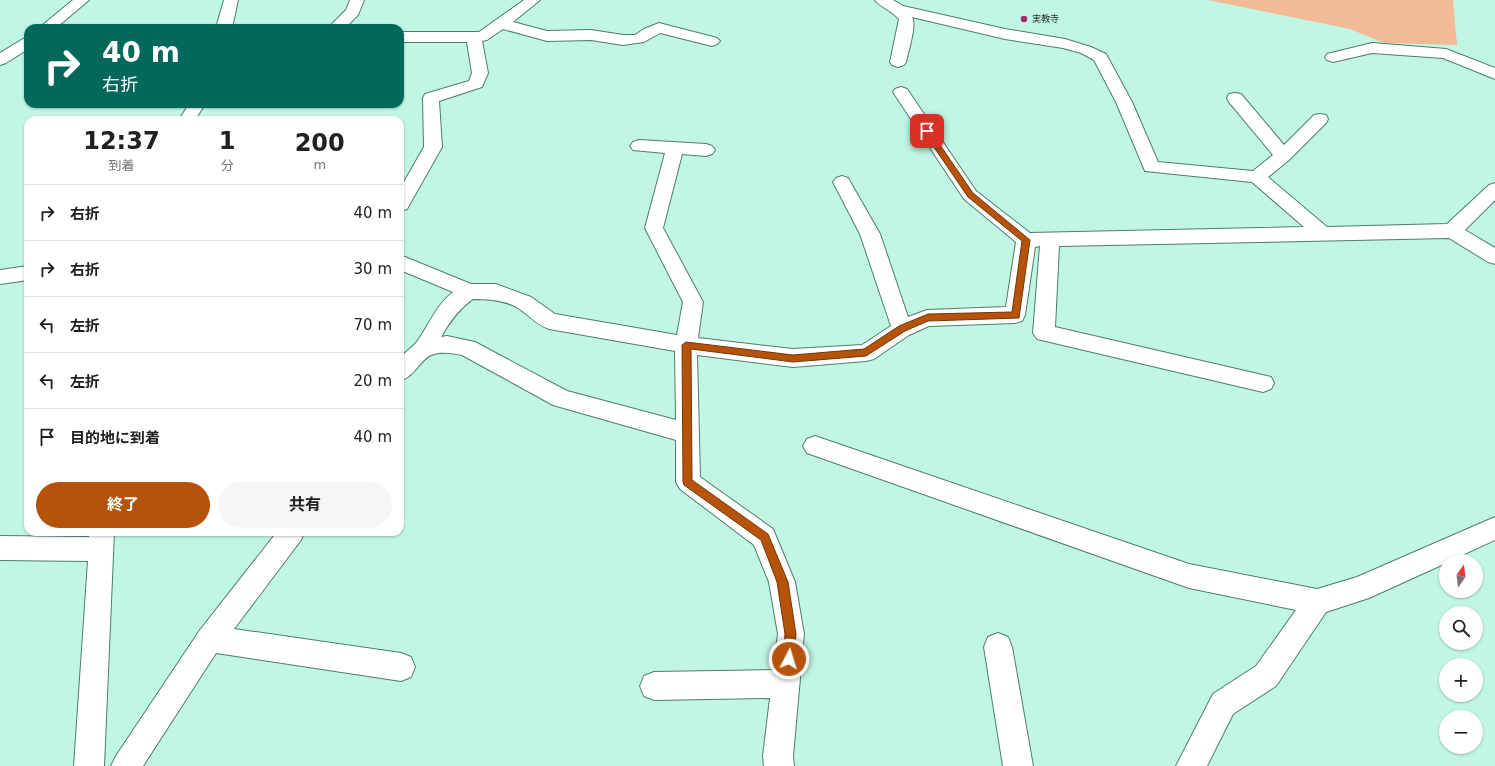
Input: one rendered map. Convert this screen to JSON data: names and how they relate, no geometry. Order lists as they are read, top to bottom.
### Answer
{
  "places": ["実教寺"],
  "north": "top",
  "page": {
    "turn": ["40 m", "右折"],
    "eta": [
      "12:37",
      "到着",
      "1",
      "分",
      "200",
      "m"
    ],
    "list": [
      {
        "name": "右折",
        "value": "40 m"
      },
      {
        "name": "右折",
        "value": "30 m"
      },
      {
        "name": "左折",
        "value": "70 m"
      },
      {
        "name": "左折",
        "value": "20 m"
      },
      {
        "name": "目的地に到着",
        "value": "40 m"
      }
    ],
    "buttons": ["終了", "共有"],
    "map_buttons": ["+", "−"]
  }
}
